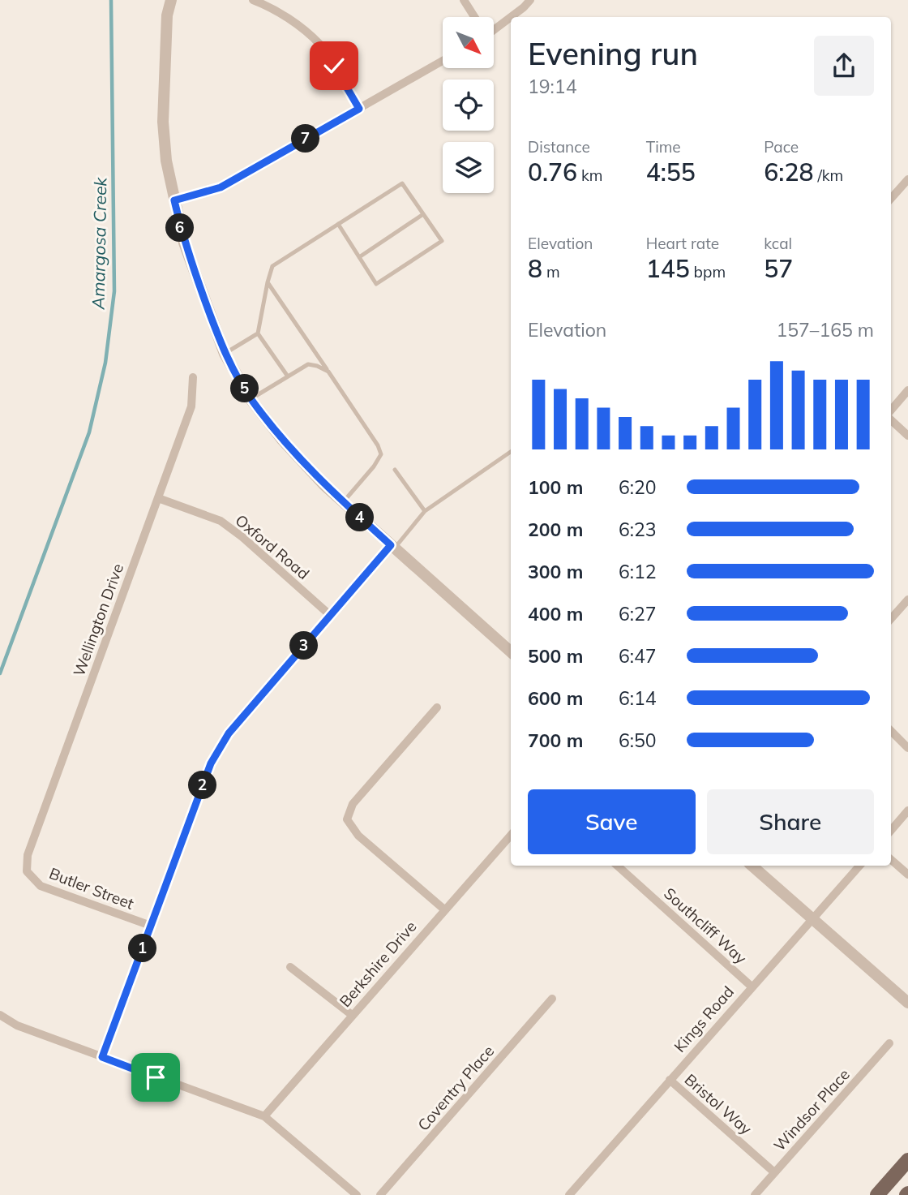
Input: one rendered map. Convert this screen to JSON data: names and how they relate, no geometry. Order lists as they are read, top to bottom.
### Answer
{
  "streets": {
    "street": [
      "Oxford Road",
      "Wellington Drive",
      "Butler Street",
      "Southcliff Way",
      "Berkshire Drive",
      "Kings Road",
      "Coventry Place",
      "Bristol Way",
      "Windsor Place"
    ]
  },
  "crossings": [
    ["Oxford Road", "Wellington Drive"],
    ["Wellington Drive", "Butler Street"],
    ["Southcliff Way", "Kings Road"],
    ["Kings Road", "Bristol Way"],
    ["Bristol Way", "Windsor Place"]
  ],
  "water": ["Amargosa Creek"],
  "north": "bottom right",
  "page": {
    "heading": ["Evening run", "19:14"],
    "stats": [
      ["Distance", "0.76 km"],
      ["Time", "4:55"],
      ["Pace", "6:28 /km"],
      ["Elevation", "8 m"],
      ["Heart rate", "145 bpm"],
      ["kcal", "57"]
    ],
    "pins": [
      "7",
      "6",
      "5",
      "4",
      "3",
      "2",
      "1"
    ],
    "chart": ["Elevation", "157–165 m"],
    "list": [
      {
        "name": "100 m",
        "note": "6:20"
      },
      {
        "name": "200 m",
        "note": "6:23"
      },
      {
        "name": "300 m",
        "note": "6:12"
      },
      {
        "name": "400 m",
        "note": "6:27"
      },
      {
        "name": "500 m",
        "note": "6:47"
      },
      {
        "name": "600 m",
        "note": "6:14"
      },
      {
        "name": "700 m",
        "note": "6:50"
      }
    ],
    "buttons": ["Save", "Share"]
  }
}
